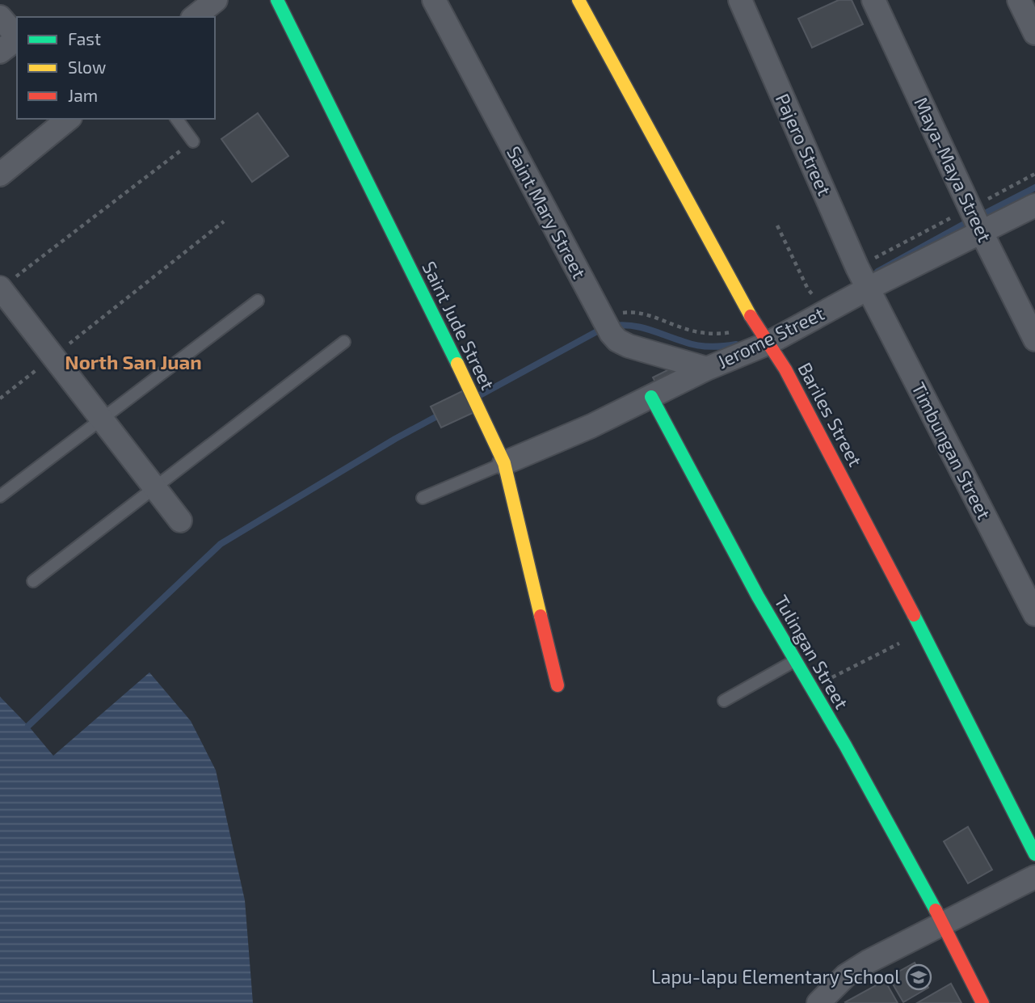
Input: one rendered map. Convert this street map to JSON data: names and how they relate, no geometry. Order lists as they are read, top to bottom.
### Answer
{
  "streets": {
    "street": [
      "Pajero Street",
      "Maya-Maya Street",
      "Saint Mary Street",
      "Saint Jude Street",
      "Jerome Street",
      "Bariles Street",
      "Timbungan Street",
      "Tulingan Street"
    ]
  },
  "crossings": [
    ["Pajero Street", "Jerome Street"],
    ["Pajero Street", "Timbungan Street"],
    ["Maya-Maya Street", "Jerome Street"],
    ["Saint Mary Street", "Jerome Street"],
    ["Saint Jude Street", "Jerome Street"],
    ["Jerome Street", "Bariles Street"],
    ["Jerome Street", "Timbungan Street"],
    ["Jerome Street", "Tulingan Street"]
  ],
  "districts": ["North San Juan"],
  "places": {
    "school or university": ["Lapu-lapu Elementary School"]
  },
  "legend": ["Fast", "Slow", "Jam"]
}
